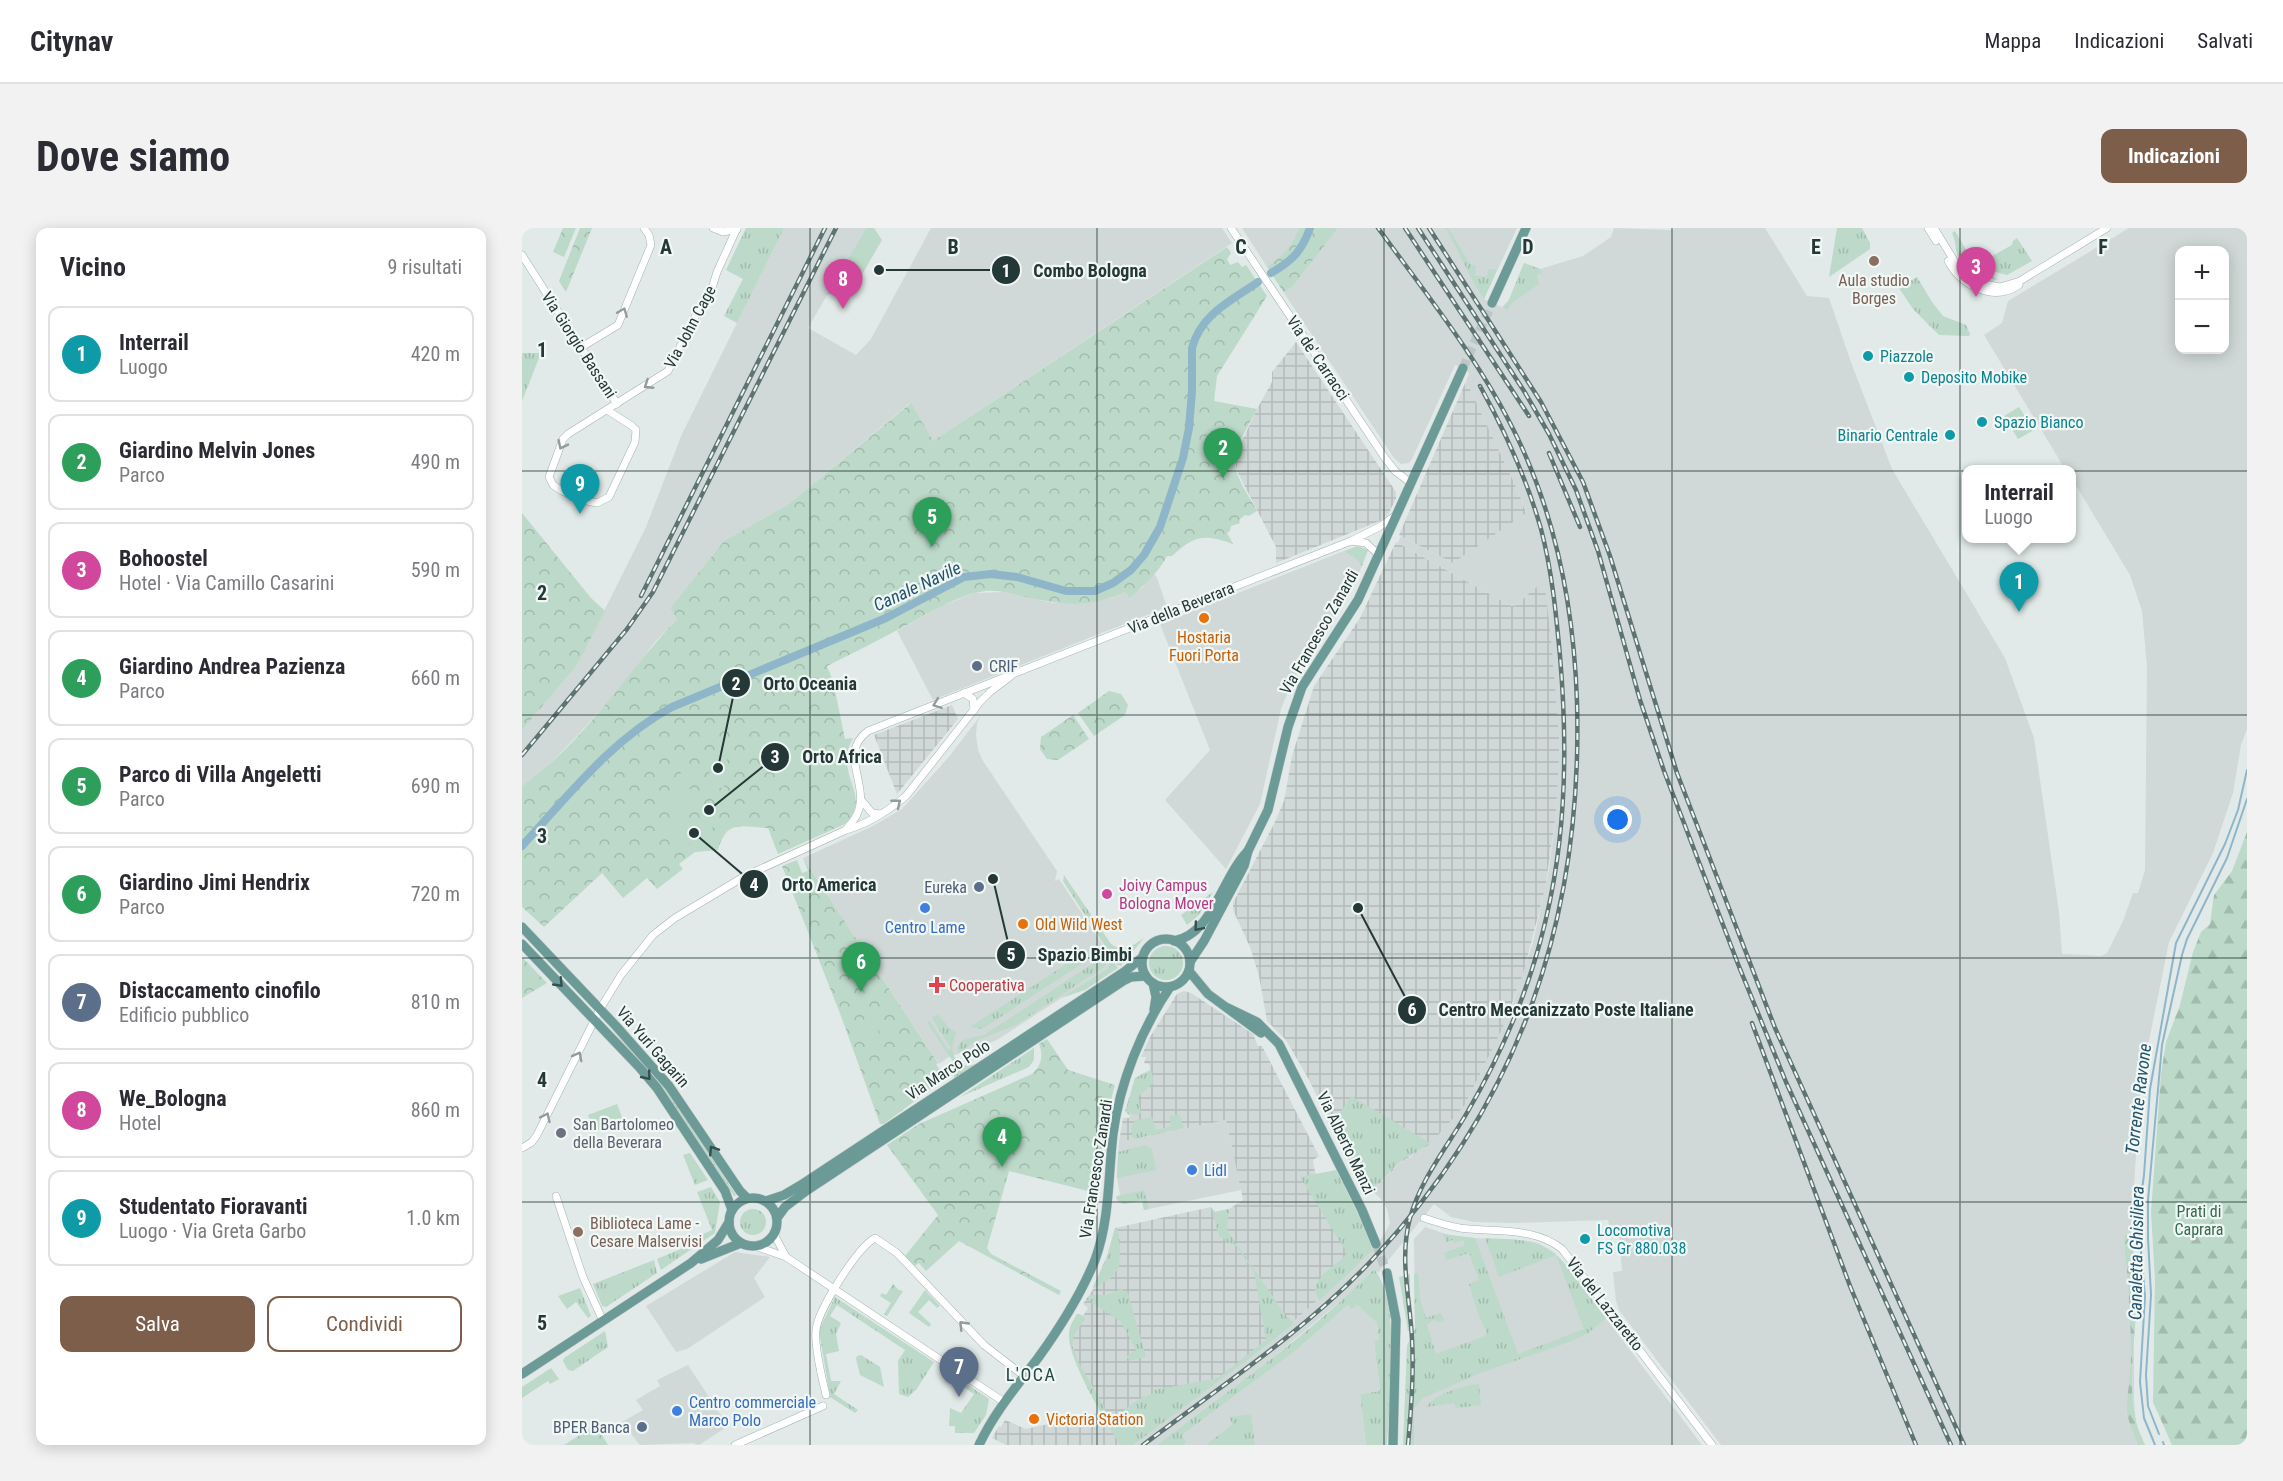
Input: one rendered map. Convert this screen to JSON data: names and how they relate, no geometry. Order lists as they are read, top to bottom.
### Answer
{
  "streets": {
    "main road": [
      "Via Francesco Zanardi",
      "Via Yuri Gagarin",
      "Via Marco Polo",
      "Via Alberto Manzi"
    ],
    "street": [
      "Via John Cage",
      "Via Giorgio Bassani",
      "Via de' Carracci",
      "Via della Beverara",
      "Via del Lazzaretto"
    ]
  },
  "crossings": [
    ["Via John Cage", "Via Giorgio Bassani"],
    ["Via de' Carracci", "Via Francesco Zanardi"],
    ["Via della Beverara", "Via Francesco Zanardi"],
    ["Via della Beverara", "Via Yuri Gagarin"],
    ["Via Francesco Zanardi", "Via Marco Polo"],
    ["Via Francesco Zanardi", "Via Alberto Manzi"],
    ["Via Yuri Gagarin", "Via Marco Polo"],
    ["Via Marco Polo", "Via Alberto Manzi"]
  ],
  "one_way": ["Via John Cage"],
  "districts": ["L'OCA"],
  "water": ["Canale Navile", "Torrente Ravone", "Canaletta Ghisiliera"],
  "parks": ["Prati di Caprara"],
  "places": {
    "other": [
      "Aula studio Borges",
      "Combo Bologna",
      "Piazzole",
      "Deposito Mobike",
      "Spazio Bianco",
      "Binario Centrale",
      "Hostaria Fuori Porta",
      "CRIF",
      "Orto Oceania",
      "Orto Africa",
      "Orto America",
      "Spazio Bimbi",
      "Eureka",
      "Joivy Campus Bologna Mover",
      "Centro Lame",
      "Centro Meccanizzato Poste Italiane",
      "Old Wild West",
      "San Bartolomeo della Beverara",
      "Lidl",
      "Biblioteca Lame - Cesare Malservisi",
      "Locomotiva FS Gr 880.038",
      "Centro commerciale Marco Polo",
      "Victoria Station",
      "BPER Banca"
    ],
    "health": ["Cooperativa"]
  },
  "page": {
    "header": "Citynav",
    "nav": ["Mappa", "Indicazioni", "Salvati"],
    "buttons": [
      "Indicazioni",
      ["Salva", "Condividi"]
    ],
    "title": "Dove siamo",
    "heading": ["Vicino", "9 risultati"],
    "map_buttons": ["+", "−"],
    "pins": [
      "3",
      "8",
      "2",
      "9",
      "5",
      "1",
      "6",
      "4",
      "7"
    ],
    "list": [
      {
        "mark": "1",
        "name": "Interrail",
        "note": "Luogo",
        "value": "420 m"
      },
      {
        "mark": "2",
        "name": "Giardino Melvin Jones",
        "note": "Parco",
        "value": "490 m"
      },
      {
        "mark": "3",
        "name": "Bohoostel",
        "note": "Hotel · Via Camillo Casarini",
        "value": "590 m"
      },
      {
        "mark": "4",
        "name": "Giardino Andrea Pazienza",
        "note": "Parco",
        "value": "660 m"
      },
      {
        "mark": "5",
        "name": "Parco di Villa Angeletti",
        "note": "Parco",
        "value": "690 m"
      },
      {
        "mark": "6",
        "name": "Giardino Jimi Hendrix",
        "note": "Parco",
        "value": "720 m"
      },
      {
        "mark": "7",
        "name": "Distaccamento cinofilo",
        "note": "Edificio pubblico",
        "value": "810 m"
      },
      {
        "mark": "8",
        "name": "We_Bologna",
        "note": "Hotel",
        "value": "860 m"
      },
      {
        "mark": "9",
        "name": "Studentato Fioravanti",
        "note": "Luogo · Via Greta Garbo",
        "value": "1.0 km"
      }
    ],
    "popup": ["Interrail", "Luogo"]
  },
  "grid": {
    "columns": [
      "A",
      "B",
      "C",
      "D",
      "E",
      "F"
    ],
    "rows": [
      "1",
      "2",
      "3",
      "4",
      "5"
    ]
  }
}
